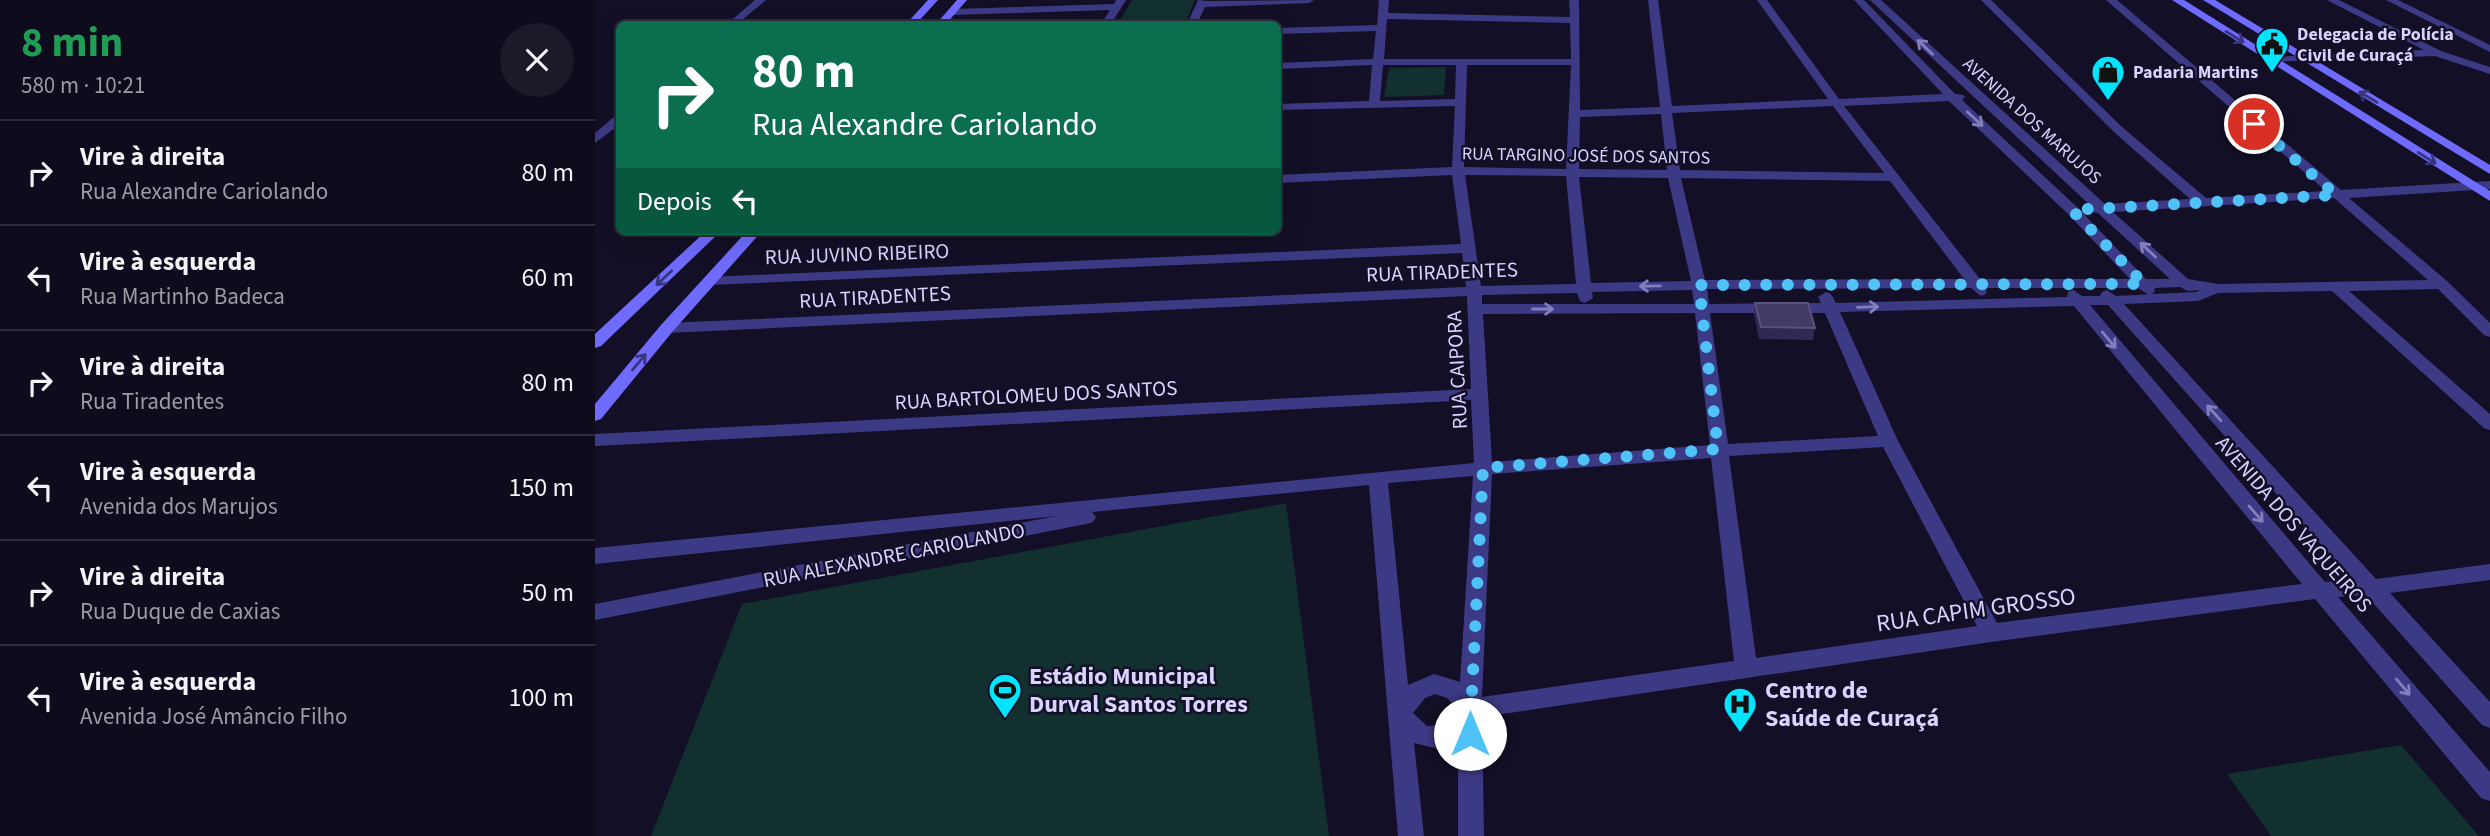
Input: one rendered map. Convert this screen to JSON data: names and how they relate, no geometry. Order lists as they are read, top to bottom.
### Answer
{
  "streets": {
    "street": [
      "AVENIDA DOS MARUJOS",
      "RUA TARGINO JOSÉ DOS SANTOS",
      "RUA JUVINO RIBEIRO",
      "RUA TIRADENTES",
      "RUA CAIPORA",
      "RUA BARTOLOMEU DOS SANTOS",
      "AVENIDA DOS VAQUEIROS",
      "RUA ALEXANDRE CARIOLANDO",
      "RUA CAPIM GROSSO"
    ]
  },
  "crossings": [
    ["AVENIDA DOS MARUJOS", "RUA TIRADENTES"],
    ["RUA TARGINO JOSÉ DOS SANTOS", "RUA CAIPORA"],
    ["RUA JUVINO RIBEIRO", "RUA CAIPORA"],
    ["RUA TIRADENTES", "RUA CAIPORA"],
    ["RUA TIRADENTES", "AVENIDA DOS VAQUEIROS"],
    ["RUA CAIPORA", "RUA BARTOLOMEU DOS SANTOS"],
    ["RUA CAIPORA", "RUA ALEXANDRE CARIOLANDO"],
    ["RUA CAIPORA", "RUA CAPIM GROSSO"],
    ["AVENIDA DOS VAQUEIROS", "RUA CAPIM GROSSO"]
  ],
  "places": {
    "public building": ["Delegacia de Polícia Civil de Curaçá"],
    "shop": ["Padaria Martins"],
    "sports": ["Estádio Municipal Durval Santos Torres"],
    "hospital": ["Centro de Saúde de Curaçá"]
  },
  "page": {
    "heading": ["8 min", "580 m · 10:21"],
    "turn": ["80 m", "Rua Alexandre Cariolando"],
    "list": [
      {
        "name": "Vire à direita",
        "note": "Rua Alexandre Cariolando",
        "value": "80 m"
      },
      {
        "name": "Vire à esquerda",
        "note": "Rua Martinho Badeca",
        "value": "60 m"
      },
      {
        "name": "Vire à direita",
        "note": "Rua Tiradentes",
        "value": "80 m"
      },
      {
        "name": "Vire à esquerda",
        "note": "Avenida dos Marujos",
        "value": "150 m"
      },
      {
        "name": "Vire à direita",
        "note": "Rua Duque de Caxias",
        "value": "50 m"
      },
      {
        "name": "Vire à esquerda",
        "note": "Avenida José Amâncio Filho",
        "value": "100 m"
      }
    ],
    "then": "Depois"
  }
}
